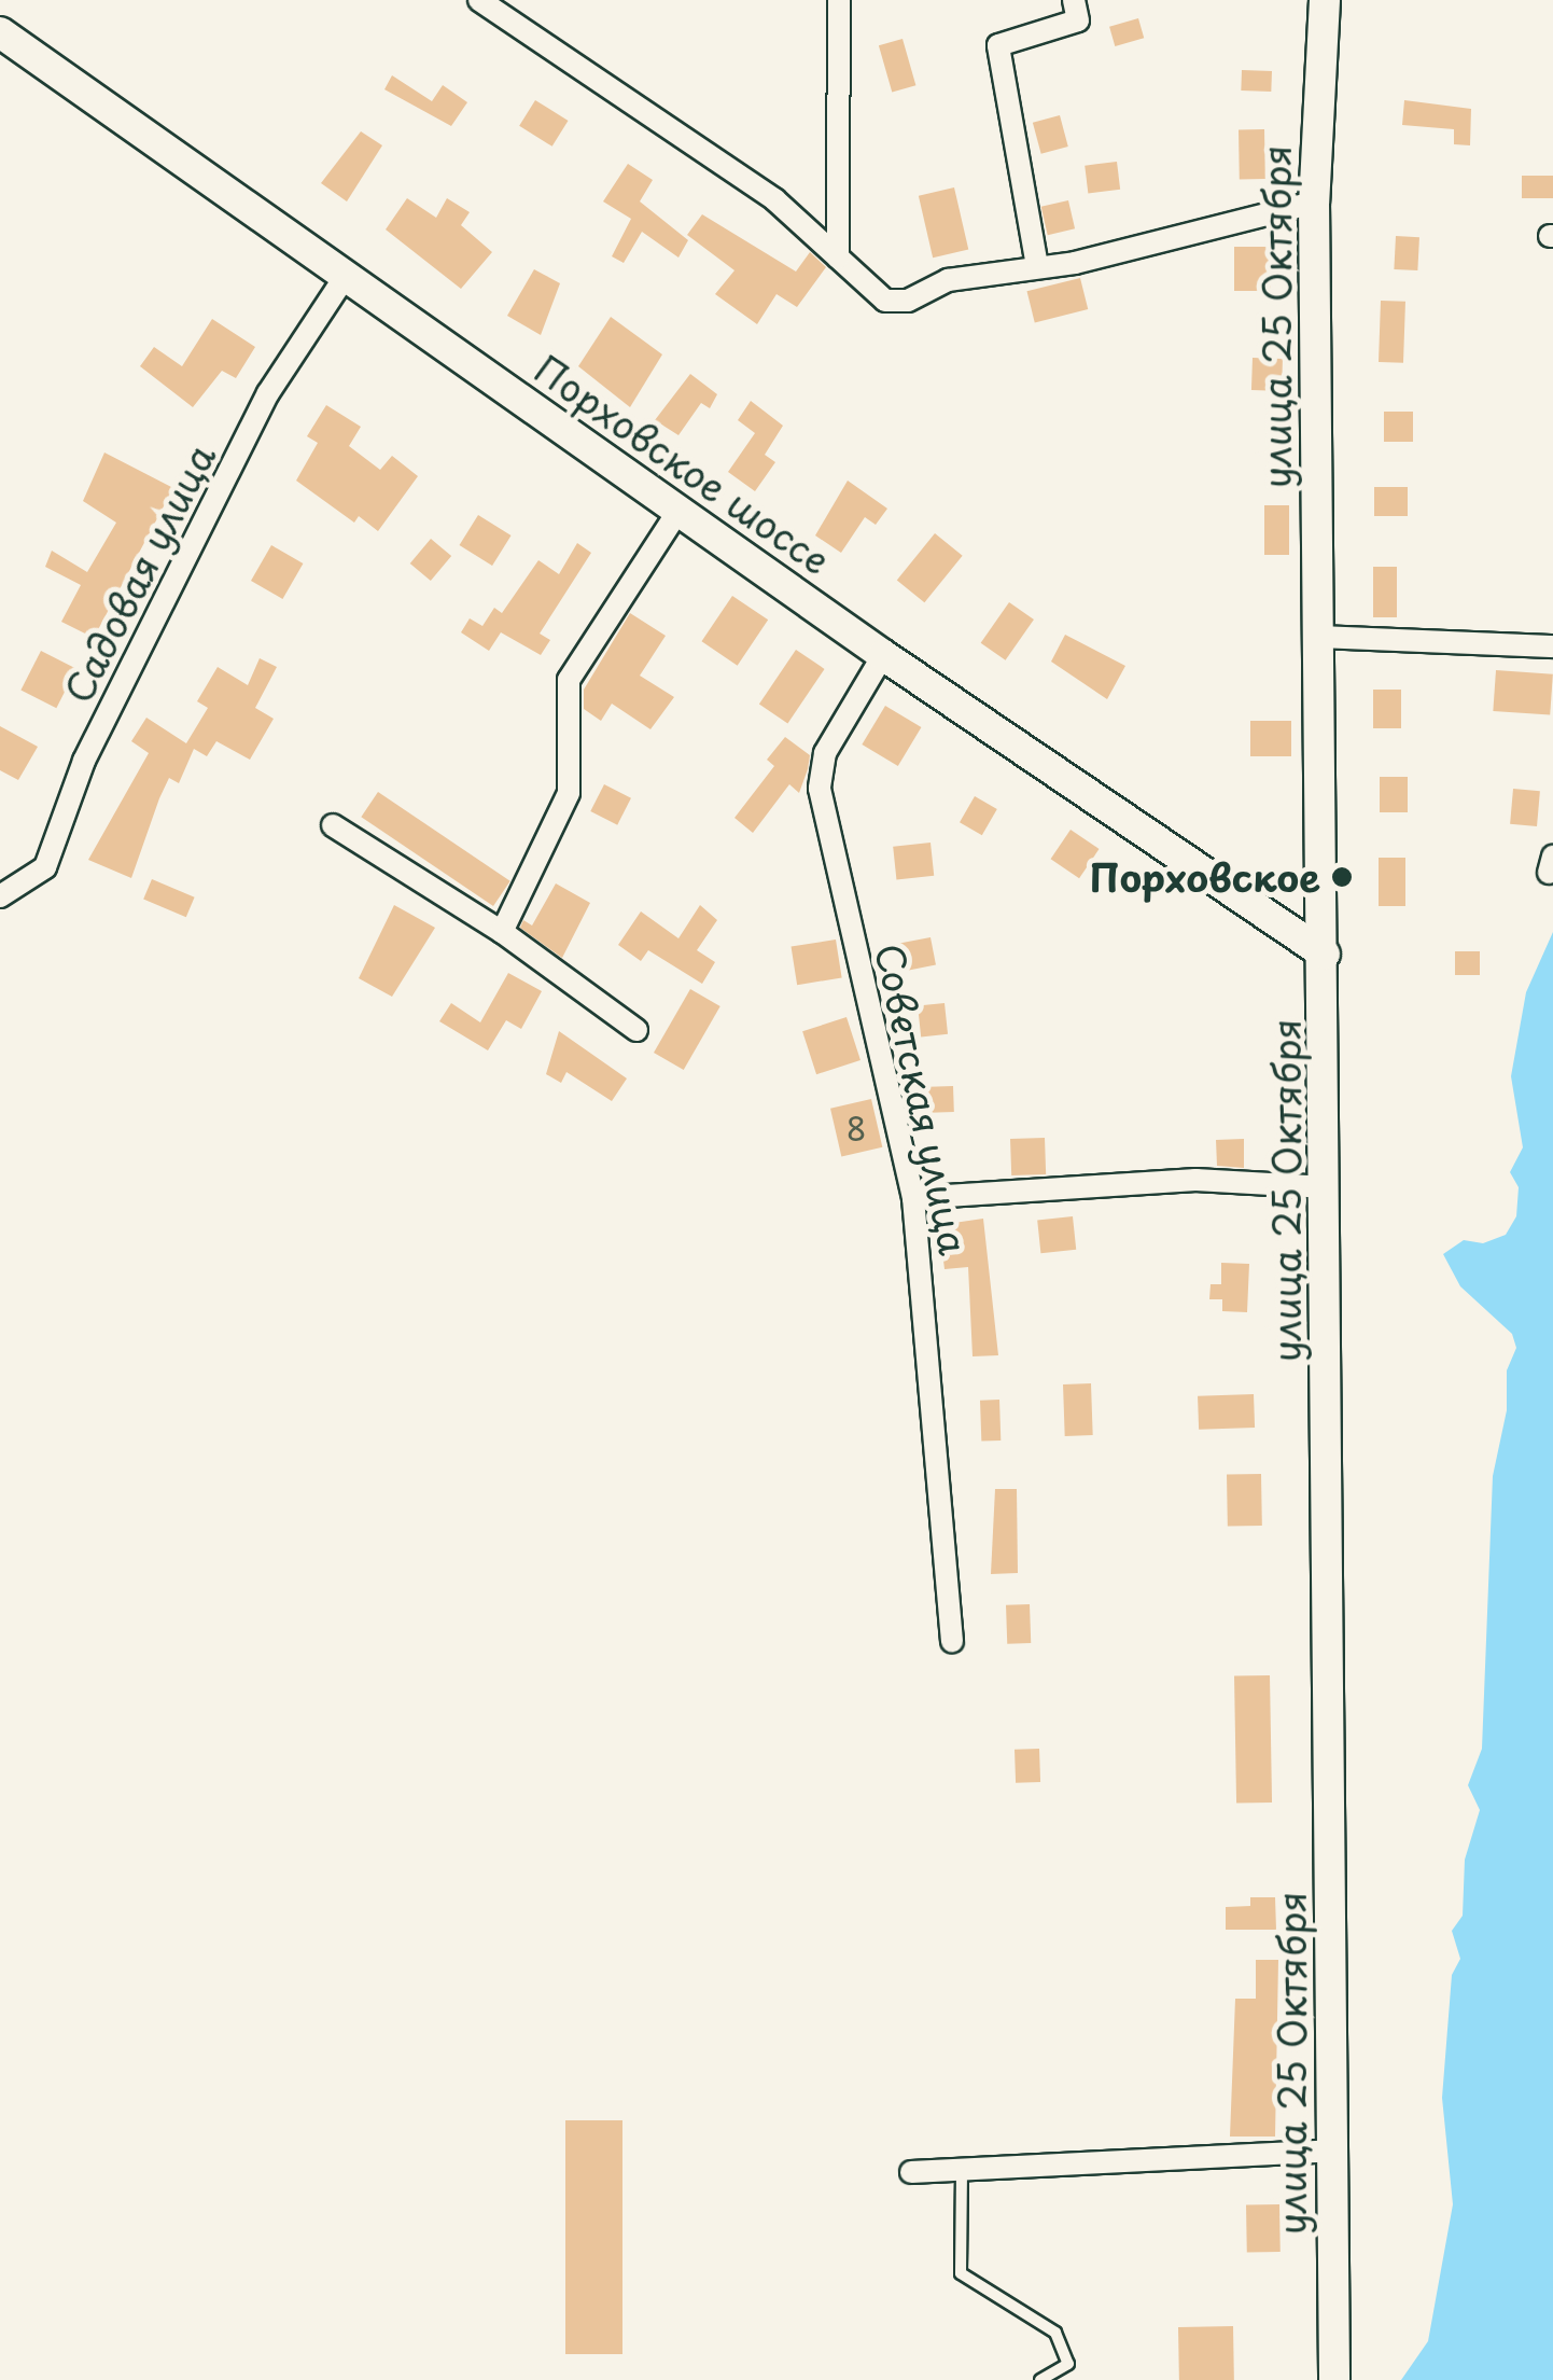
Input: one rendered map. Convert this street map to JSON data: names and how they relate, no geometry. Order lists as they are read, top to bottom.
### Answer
{
  "streets": {
    "main road": ["улица 25 Октября", "Порховское шоссе"],
    "street": ["Садовая улица", "Советская улица"]
  },
  "crossings": [
    ["улица 25 Октября", "Порховское шоссе"],
    ["Порховское шоссе", "Садовая улица"],
    ["Порховское шоссе", "Советская улица"]
  ],
  "places": ["Порховское"],
  "house_numbers": ["8"]
}
